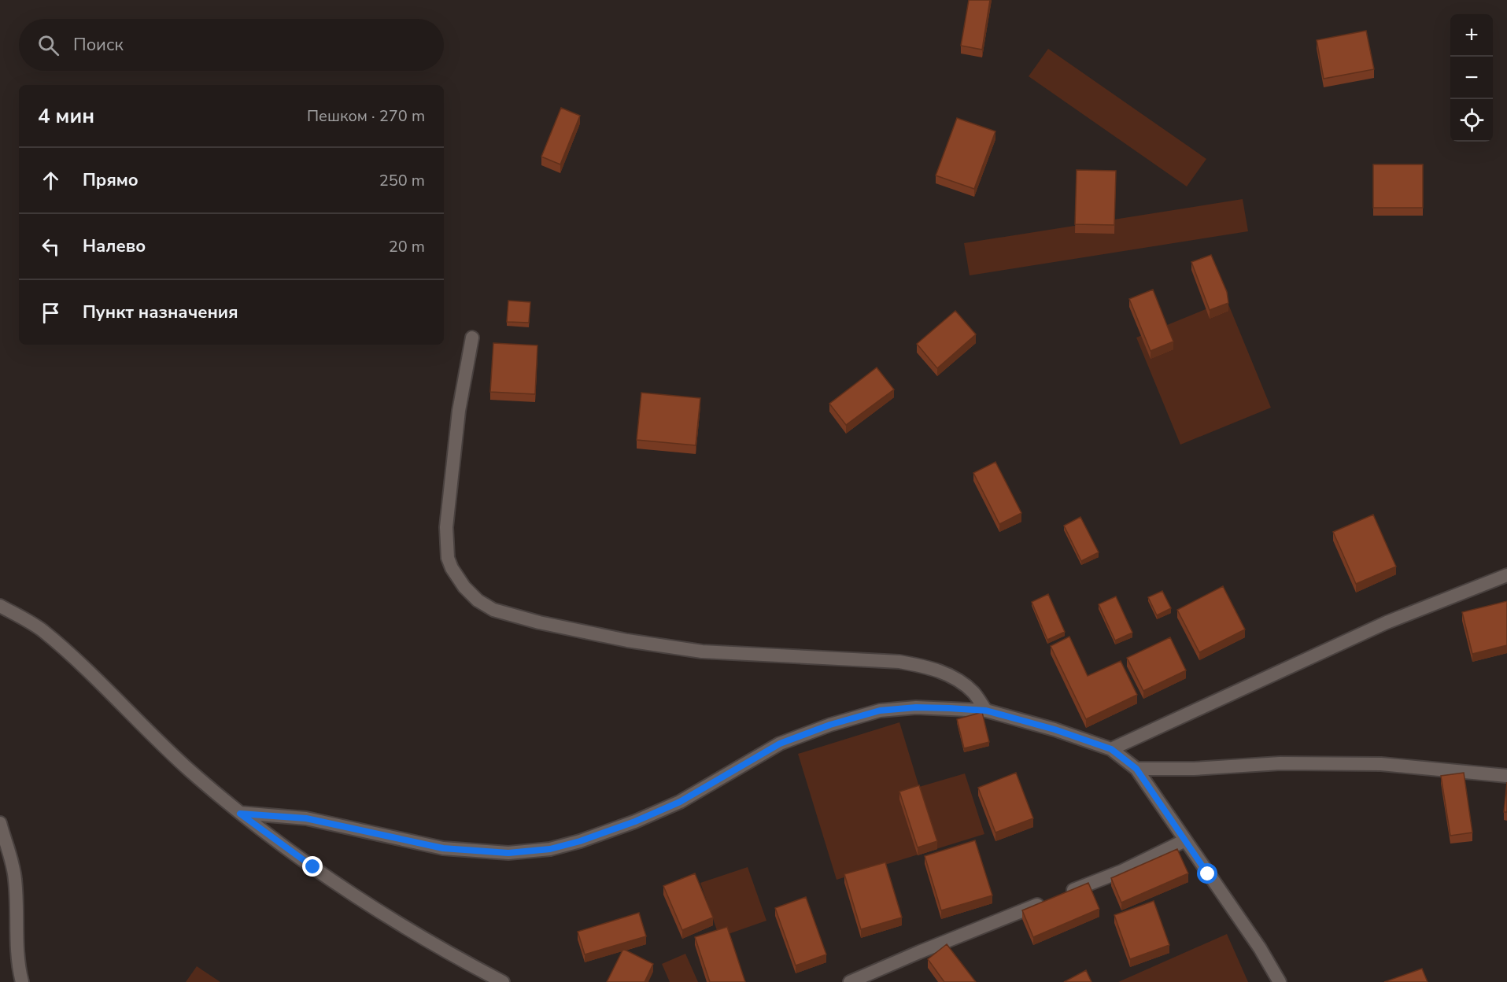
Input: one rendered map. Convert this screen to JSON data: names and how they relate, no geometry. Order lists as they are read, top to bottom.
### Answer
{
  "page": {
    "map_buttons": ["+", "−"],
    "search": "Поиск",
    "heading": ["4 мин", "Пешком · 270 m"],
    "list": [
      ["Прямо", "250 m"],
      ["Налево", "20 m"],
      "Пункт назначения"
    ]
  }
}
